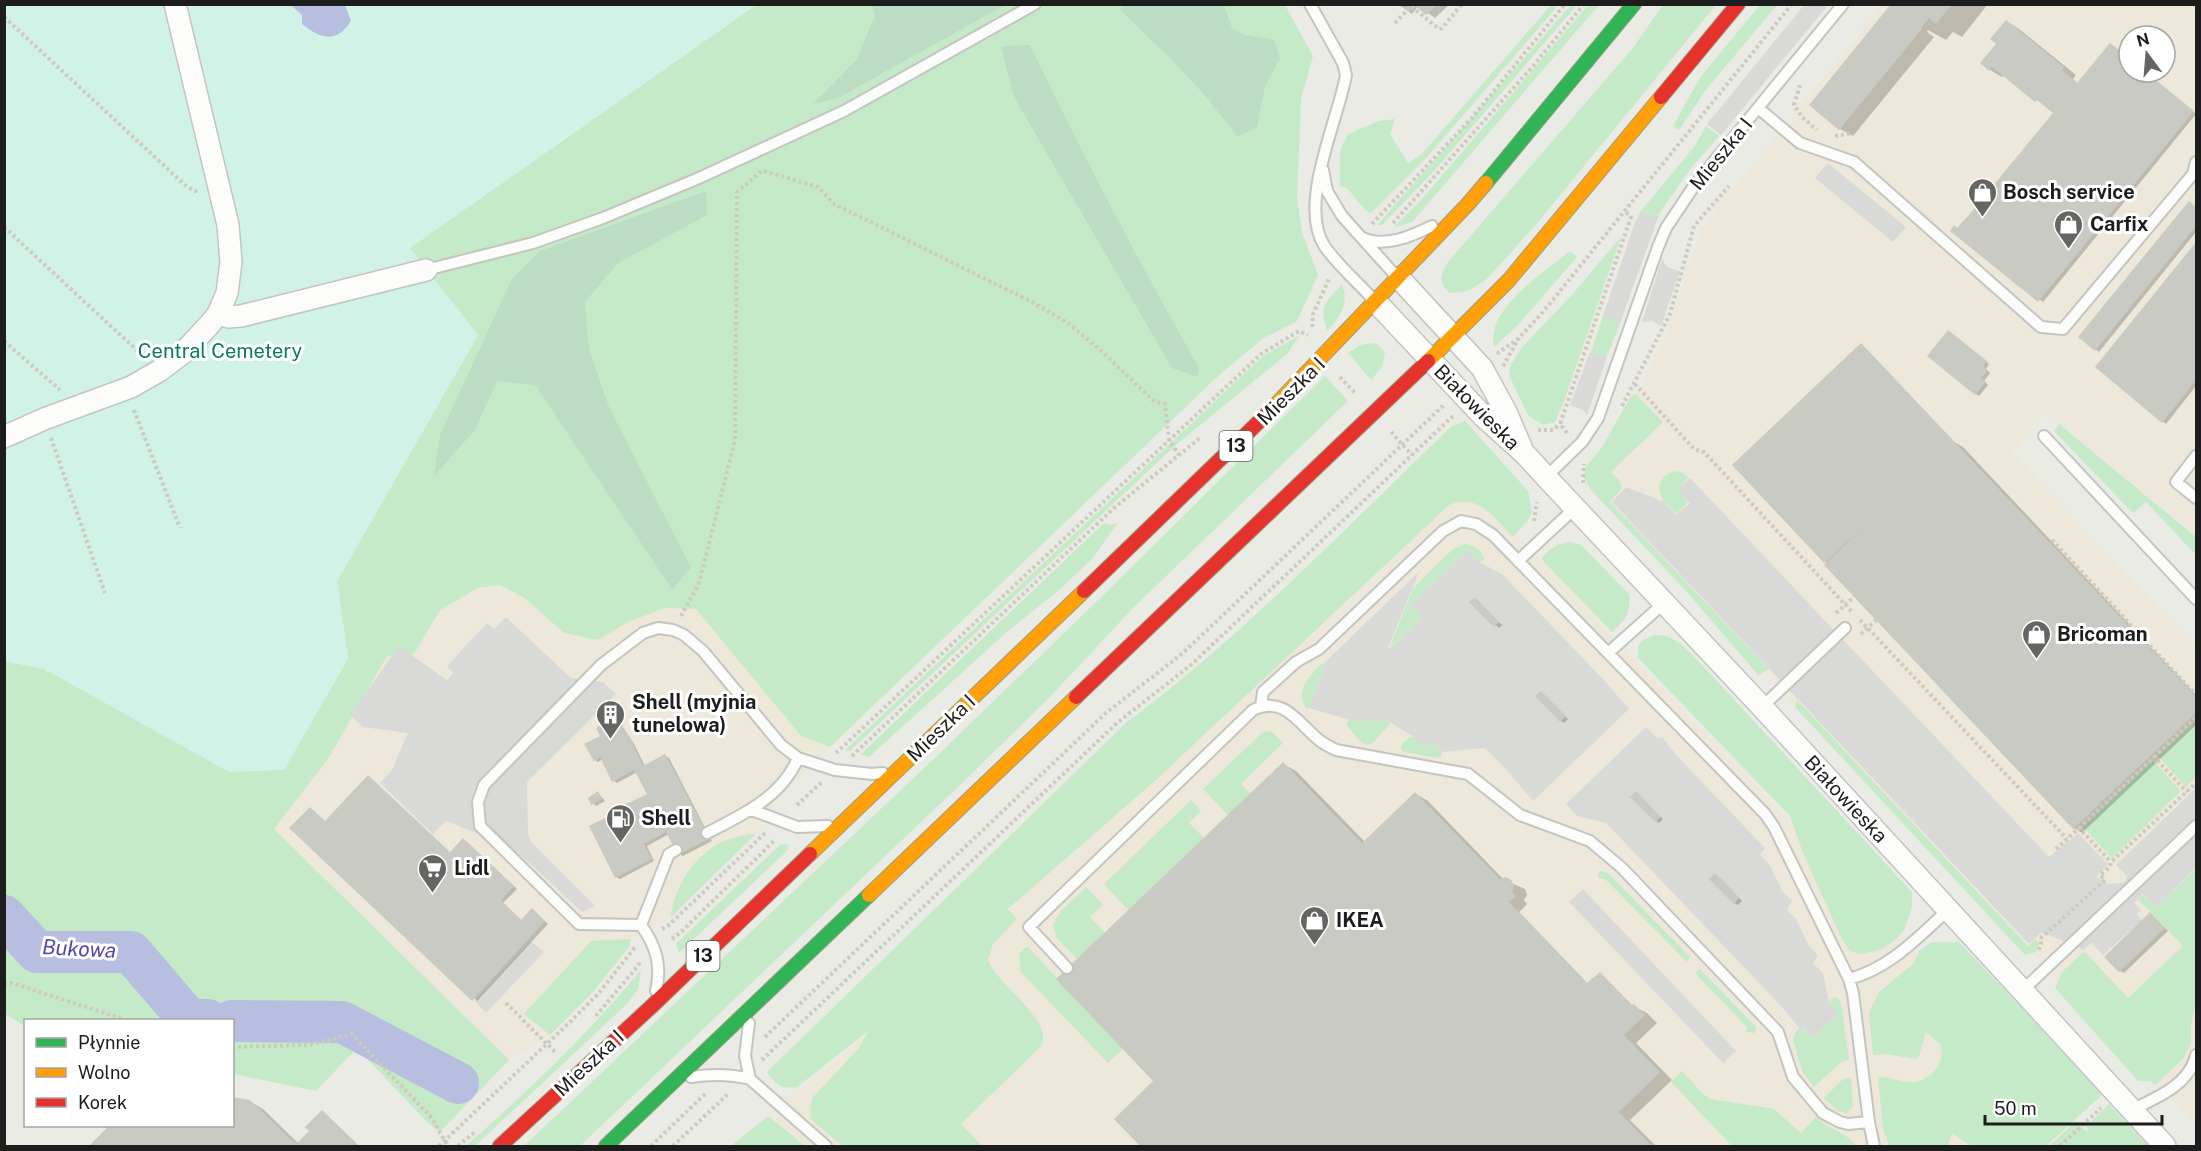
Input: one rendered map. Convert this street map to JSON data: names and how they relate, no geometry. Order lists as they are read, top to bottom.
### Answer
{
  "streets": {
    "main road": ["Mieszka I", "13"],
    "street": ["Białowieska"]
  },
  "crossings": [
    ["Mieszka I", "Białowieska"]
  ],
  "water": ["Bukowa"],
  "parks": ["Central Cemetery"],
  "places": {
    "shop": [
      "Bosch service",
      "Carfix",
      "Bricoman",
      "IKEA"
    ],
    "building": ["Shell (myjnia tunelowa)"],
    "fuel station": ["Shell"],
    "supermarket": ["Lidl"]
  },
  "legend": ["Płynnie", "Wolno", "Korek"],
  "scale_bar": "50 m",
  "north": "top"
}
